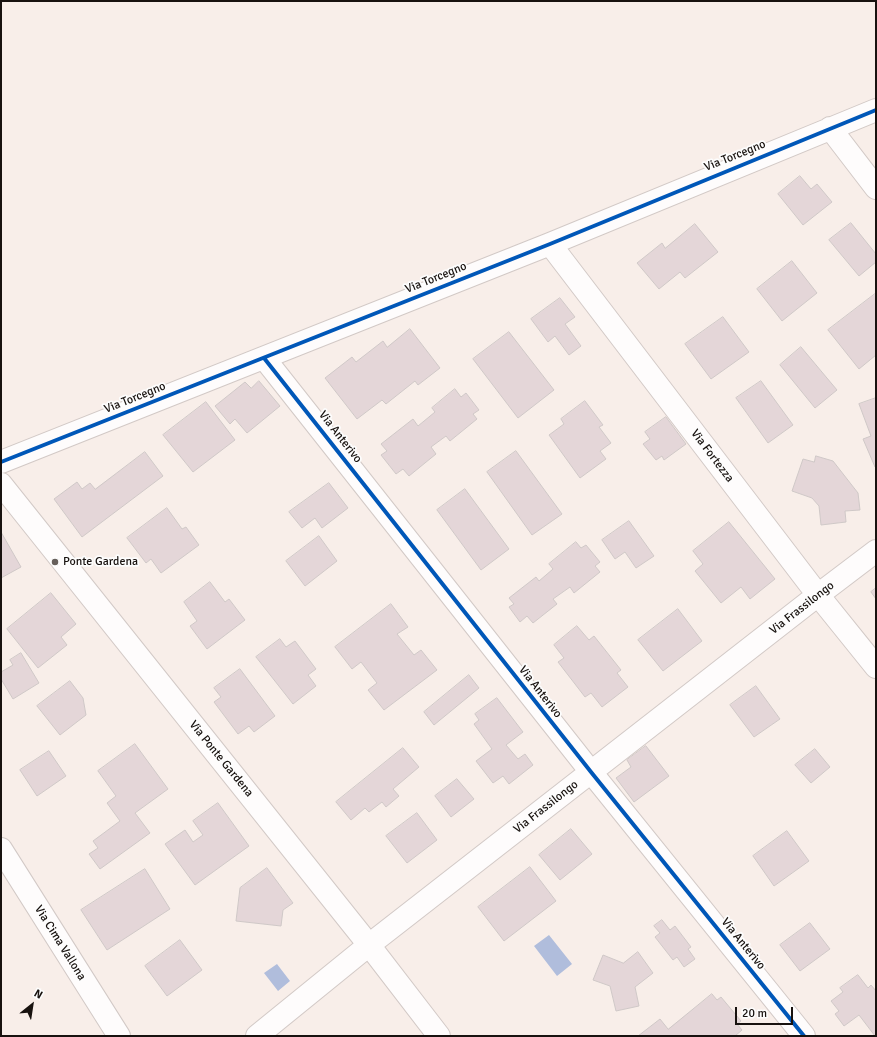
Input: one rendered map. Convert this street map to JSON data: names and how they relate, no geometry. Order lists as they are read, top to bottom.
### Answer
{
  "streets": {
    "street": [
      "Via Torcegno",
      "Via Anterivo",
      "Via Fortezza",
      "Via Frassilongo",
      "Via Ponte Gardena",
      "Via Cima Vallona"
    ]
  },
  "crossings": [
    ["Via Torcegno", "Via Anterivo"],
    ["Via Torcegno", "Via Fortezza"],
    ["Via Anterivo", "Via Frassilongo"],
    ["Via Fortezza", "Via Frassilongo"],
    ["Via Frassilongo", "Via Ponte Gardena"]
  ],
  "places": ["Ponte Gardena"],
  "scale_bar": "20 m",
  "north": "top right"
}
